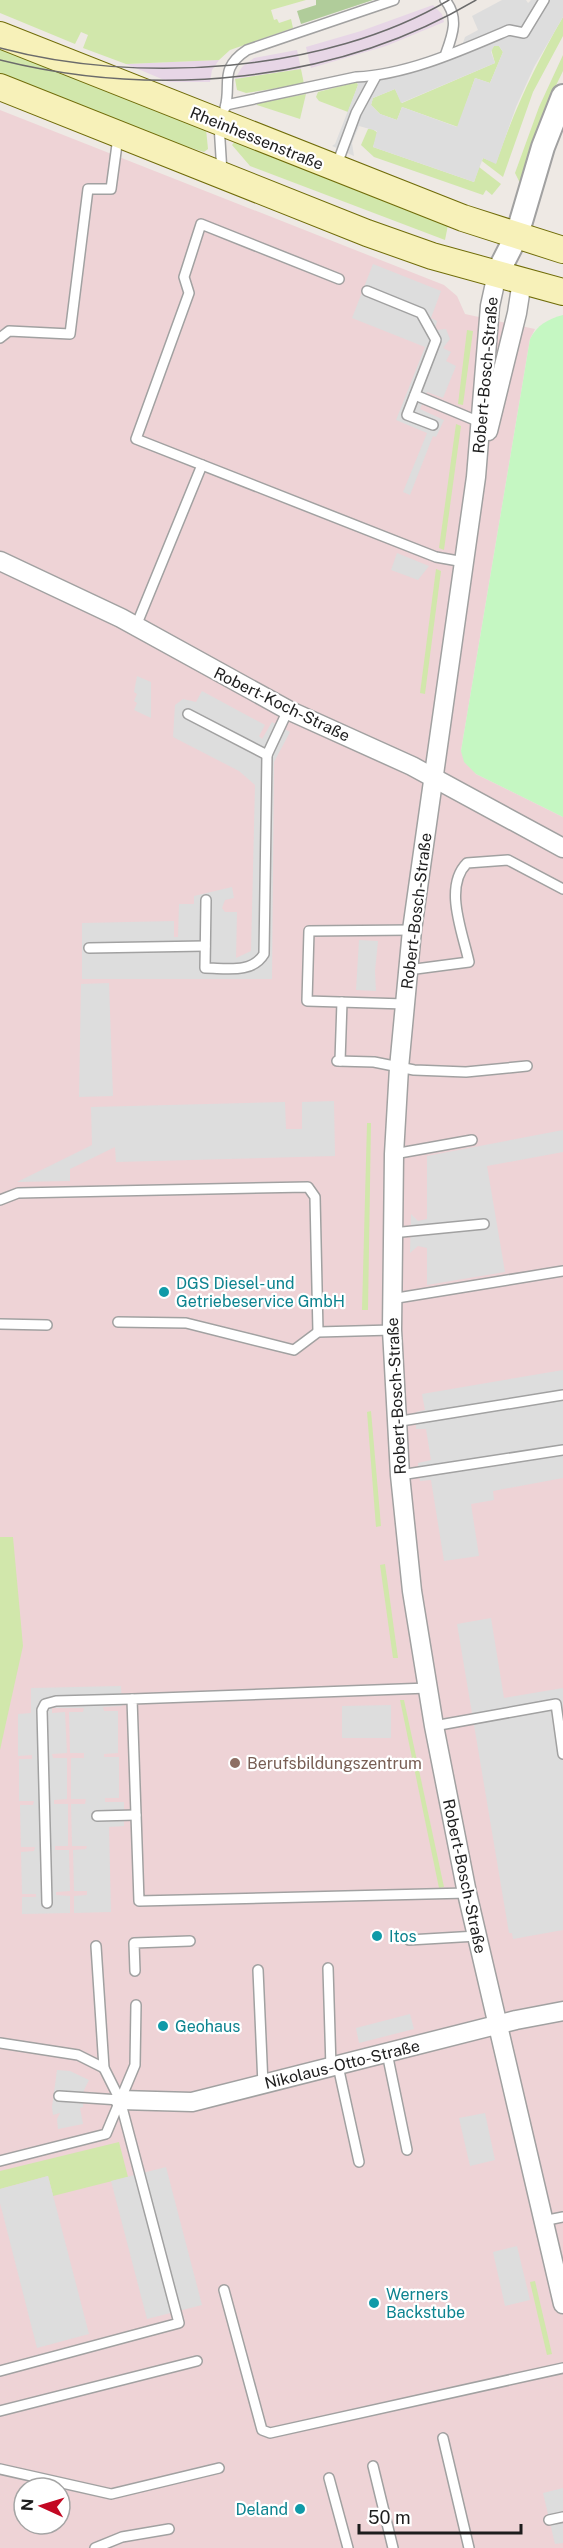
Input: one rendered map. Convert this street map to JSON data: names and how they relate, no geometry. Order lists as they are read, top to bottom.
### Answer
{
  "streets": {
    "main road": ["Rheinhessenstraße"],
    "street": ["Robert-Bosch-Straße", "Robert-Koch-Straße", "Nikolaus-Otto-Straße"]
  },
  "crossings": [
    ["Robert-Bosch-Straße", "Robert-Koch-Straße"],
    ["Robert-Bosch-Straße", "Nikolaus-Otto-Straße"]
  ],
  "places": [
    "DGS Diesel- und Getriebeservice GmbH",
    "Berufsbildungszentrum",
    "Itos",
    "Geohaus",
    "Werners Backstube",
    "Deland"
  ],
  "scale_bar": "50 m",
  "north": "left"
}
